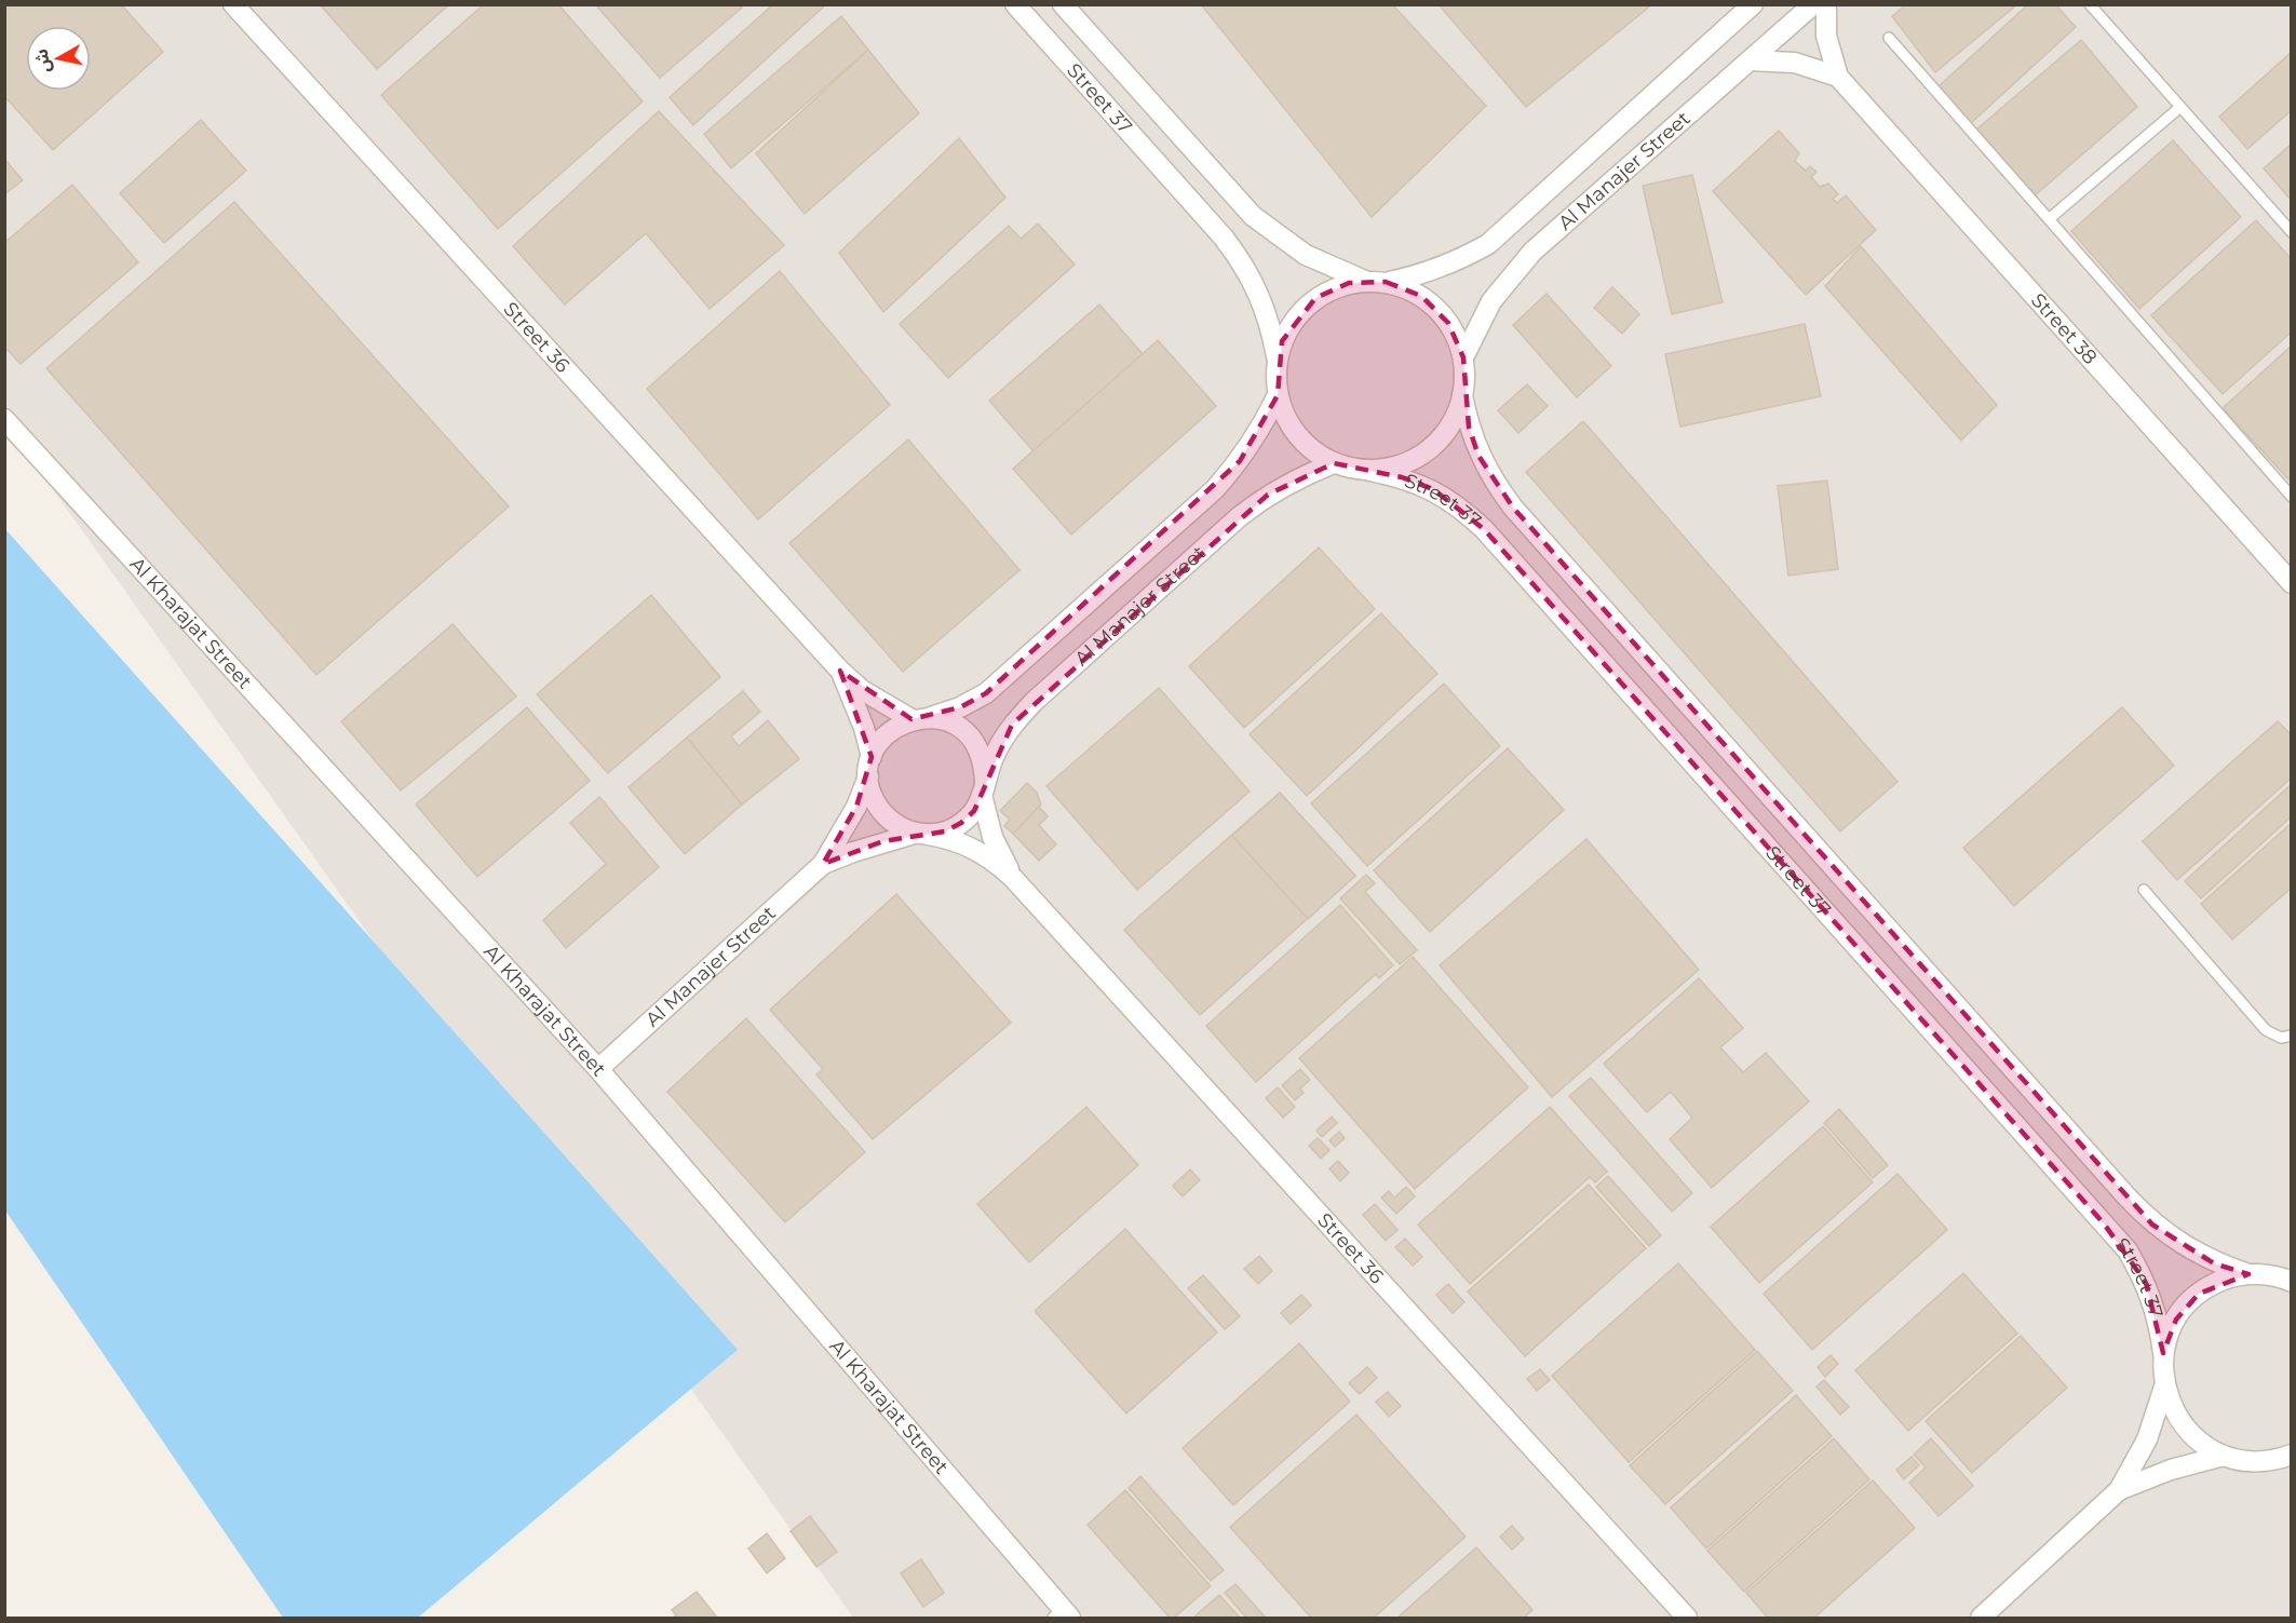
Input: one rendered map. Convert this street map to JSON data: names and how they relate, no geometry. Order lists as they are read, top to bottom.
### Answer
{
  "streets": {
    "street": [
      "Street 37",
      "Al Manajer Street",
      "Street 38",
      "Street 36",
      "Al Kharajat Street"
    ]
  },
  "crossings": [
    ["Street 37", "Al Manajer Street"],
    ["Al Manajer Street", "Street 36"],
    ["Al Manajer Street", "Al Kharajat Street"]
  ],
  "north": "left"
}
